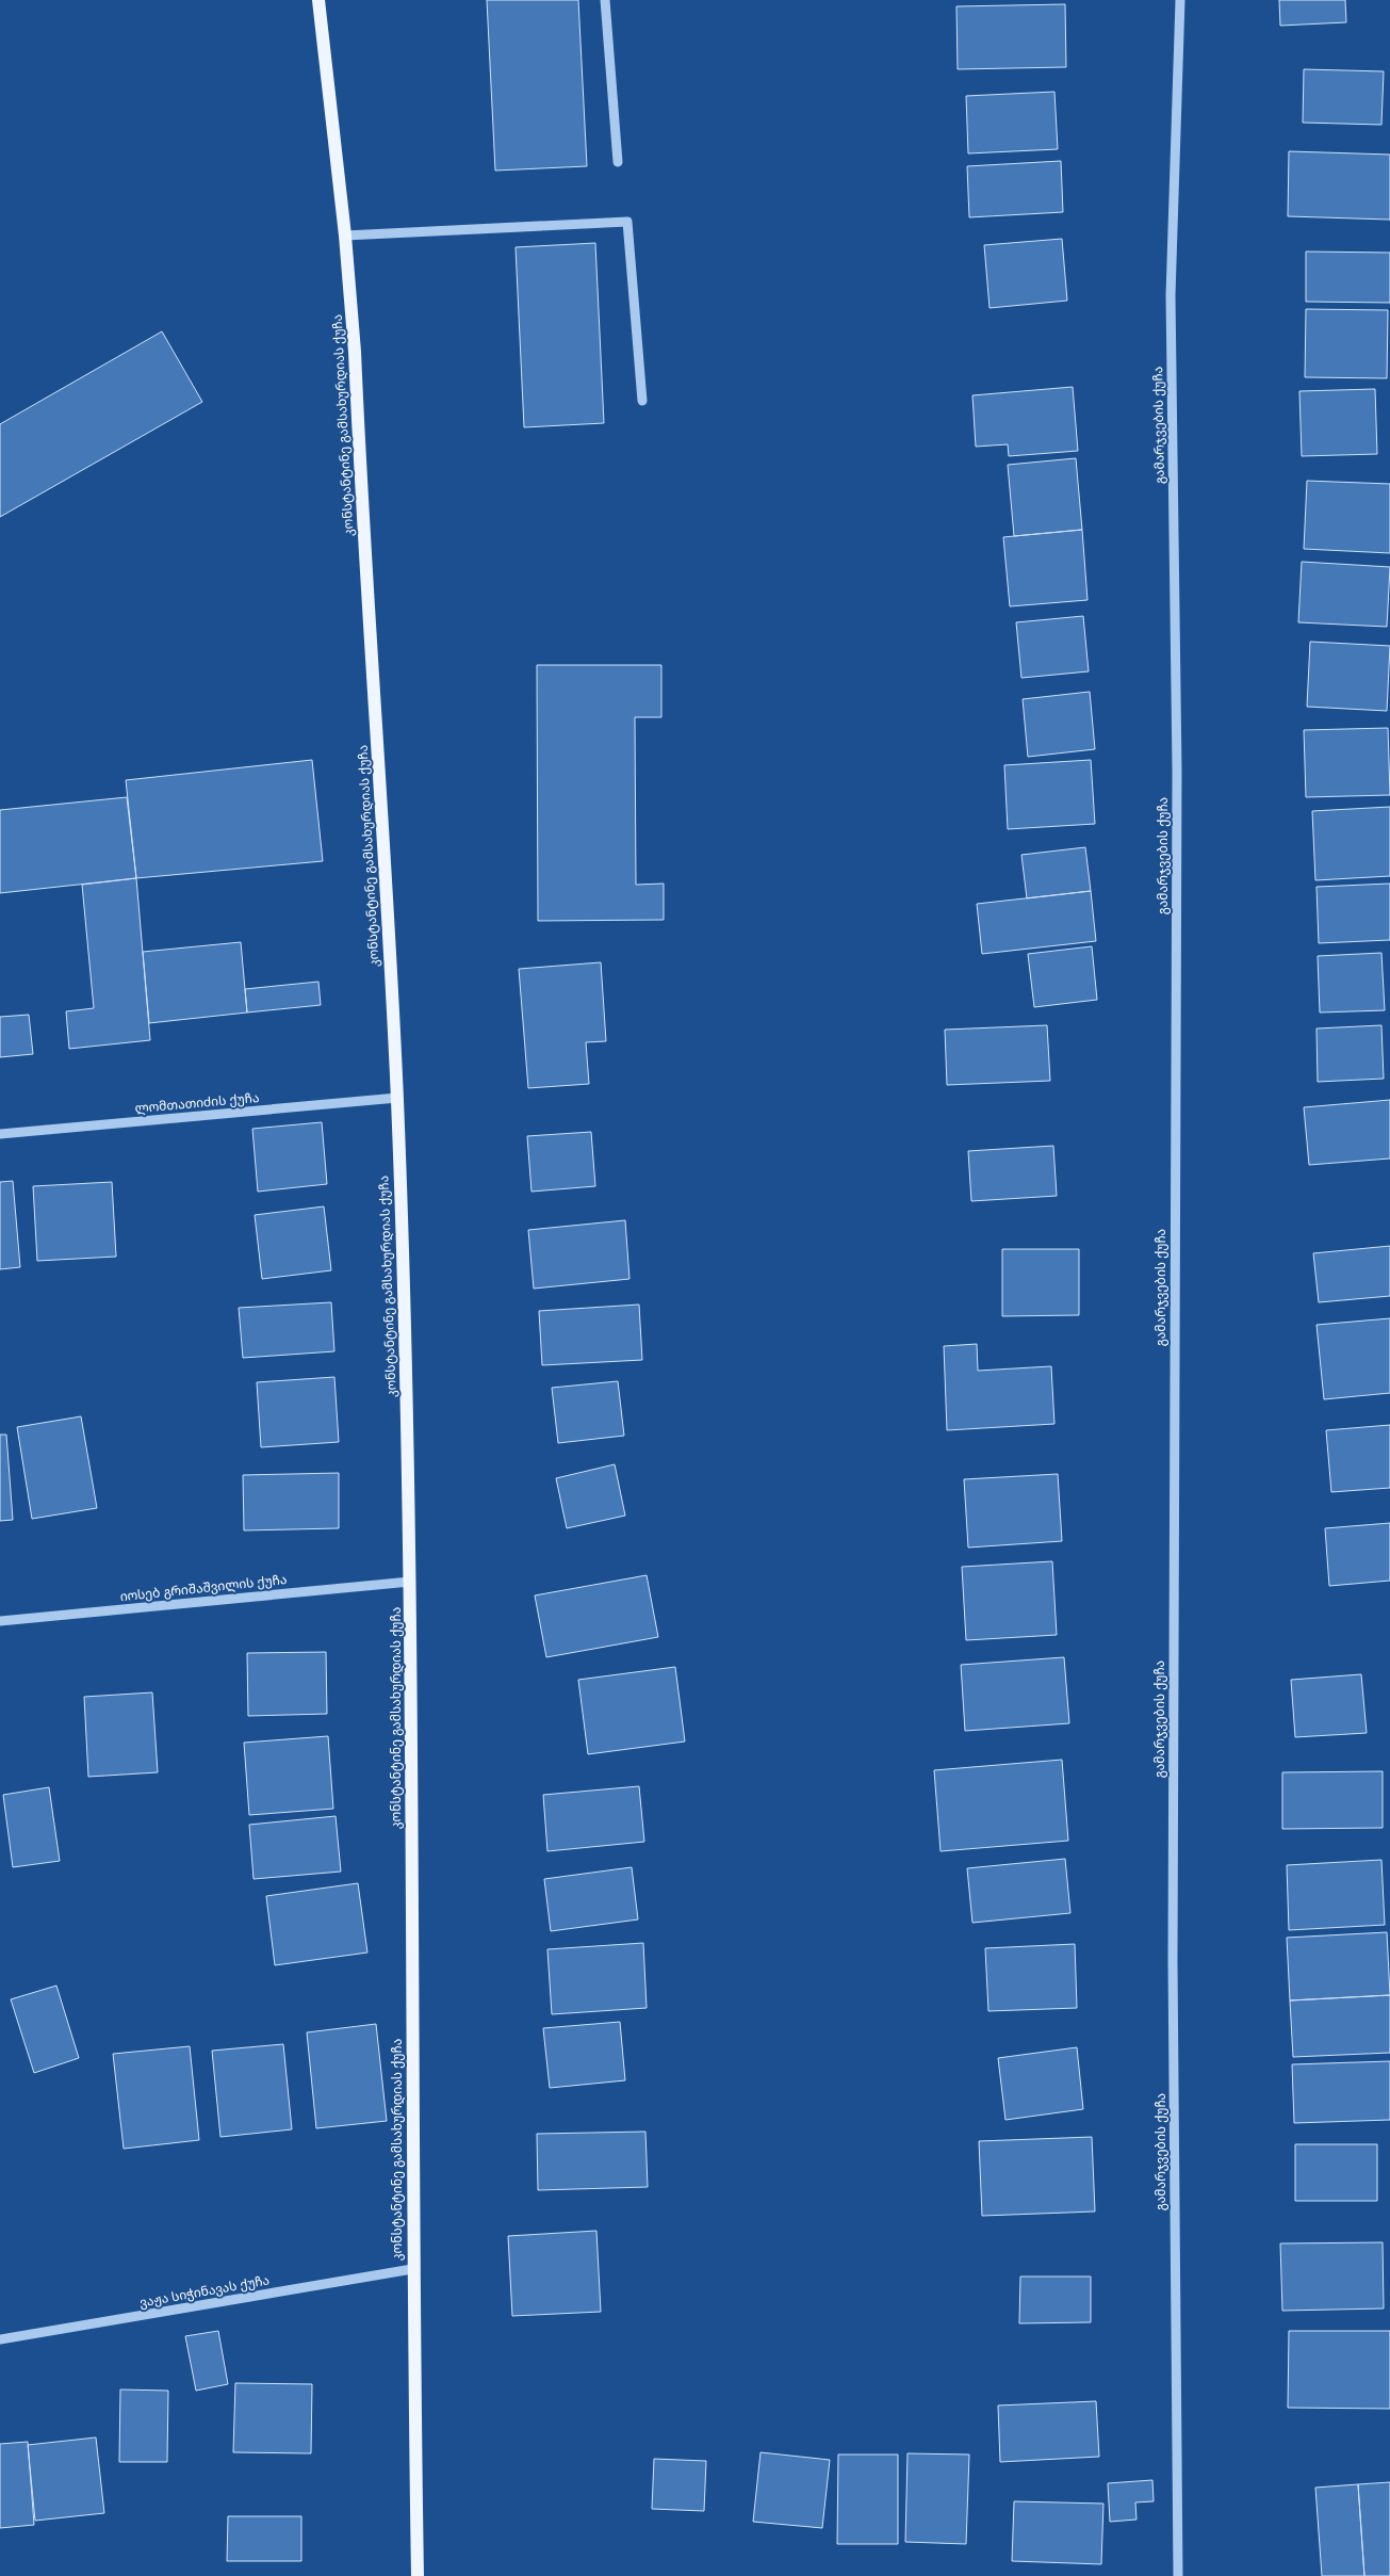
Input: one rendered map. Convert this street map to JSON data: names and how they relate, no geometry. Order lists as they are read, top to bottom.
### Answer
{
  "streets": {
    "main road": ["კონსტანტინე გამსახურდიას ქუჩა"],
    "street": [
      "გამარჯვების ქუჩა",
      "ლომთათიძის ქუჩა",
      "იოსებ გრიშაშვილის ქუჩა",
      "ვაჟა სიჭინავას ქუჩა"
    ]
  },
  "crossings": [
    ["კონსტანტინე გამსახურდიას ქუჩა", "ლომთათიძის ქუჩა"],
    ["კონსტანტინე გამსახურდიას ქუჩა", "იოსებ გრიშაშვილის ქუჩა"],
    ["კონსტანტინე გამსახურდიას ქუჩა", "ვაჟა სიჭინავას ქუჩა"]
  ]
}
